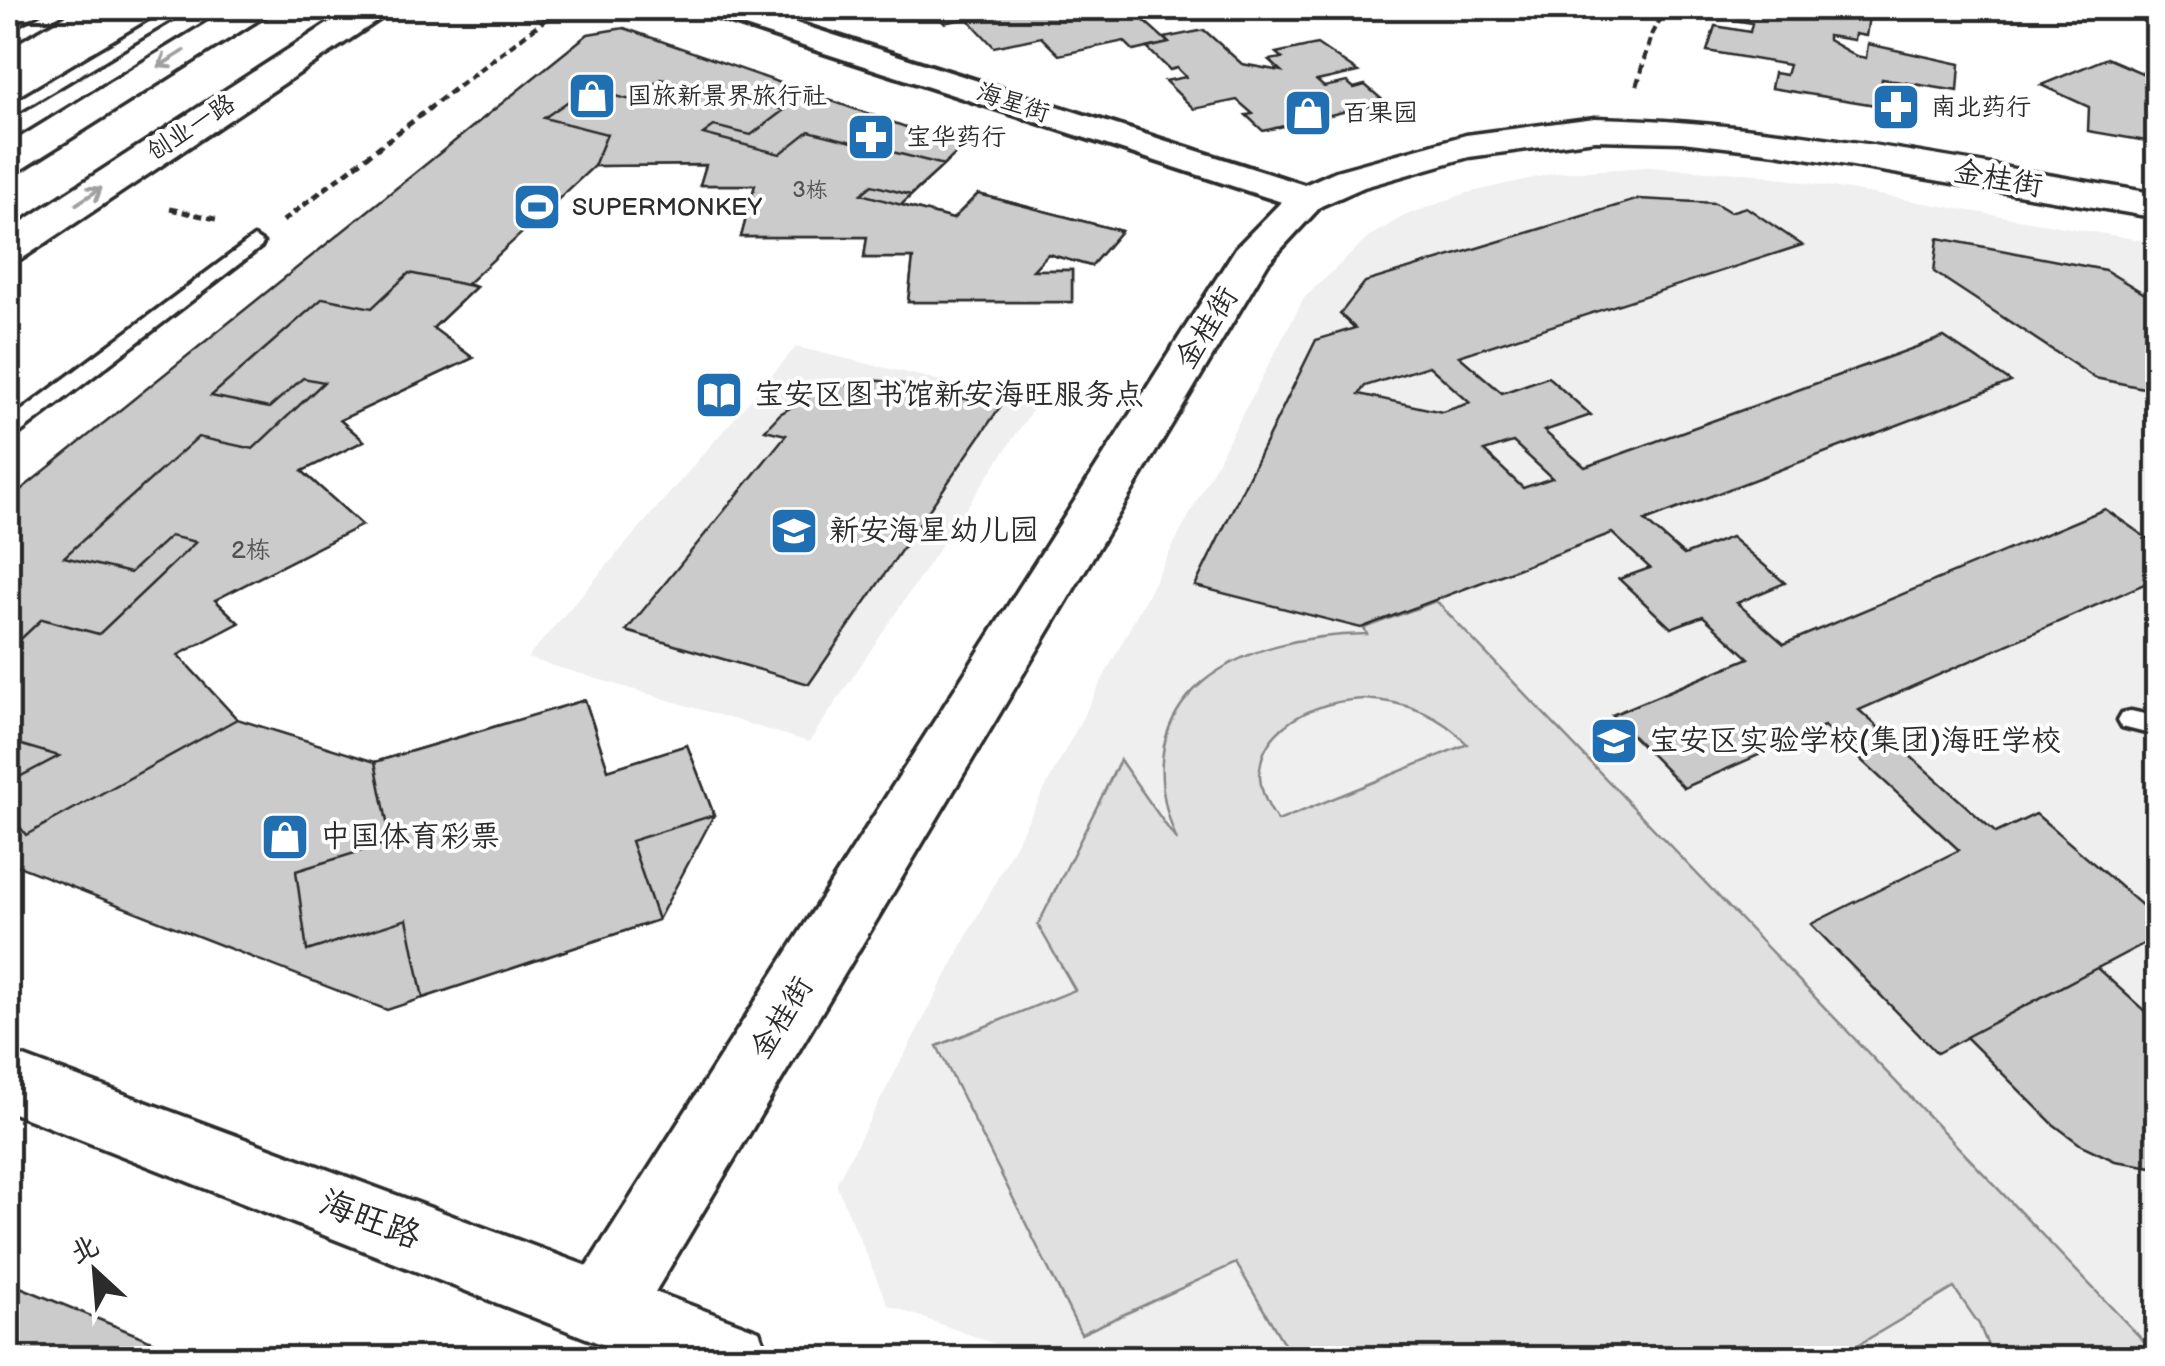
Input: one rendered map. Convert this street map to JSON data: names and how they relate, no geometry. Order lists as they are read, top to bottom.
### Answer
{
  "streets": {
    "street": [
      "海星街",
      "创业一路",
      "金桂街",
      "海旺路"
    ]
  },
  "crossings": [
    ["海星街", "金桂街"],
    ["金桂街", "海旺路"]
  ],
  "places": {
    "shop": ["国旅新景界旅行社", "百果园", "中国体育彩票"],
    "pharmacy": ["南北药行", "宝华药行"],
    "sports": ["SUPERMONKEY"],
    "library": ["宝安区图书馆新安海旺服务点"],
    "school or university": ["新安海星幼儿园", "宝安区实验学校(集团)海旺学校"]
  },
  "house_numbers": ["3栋", "2栋"],
  "north": "top left"
}
